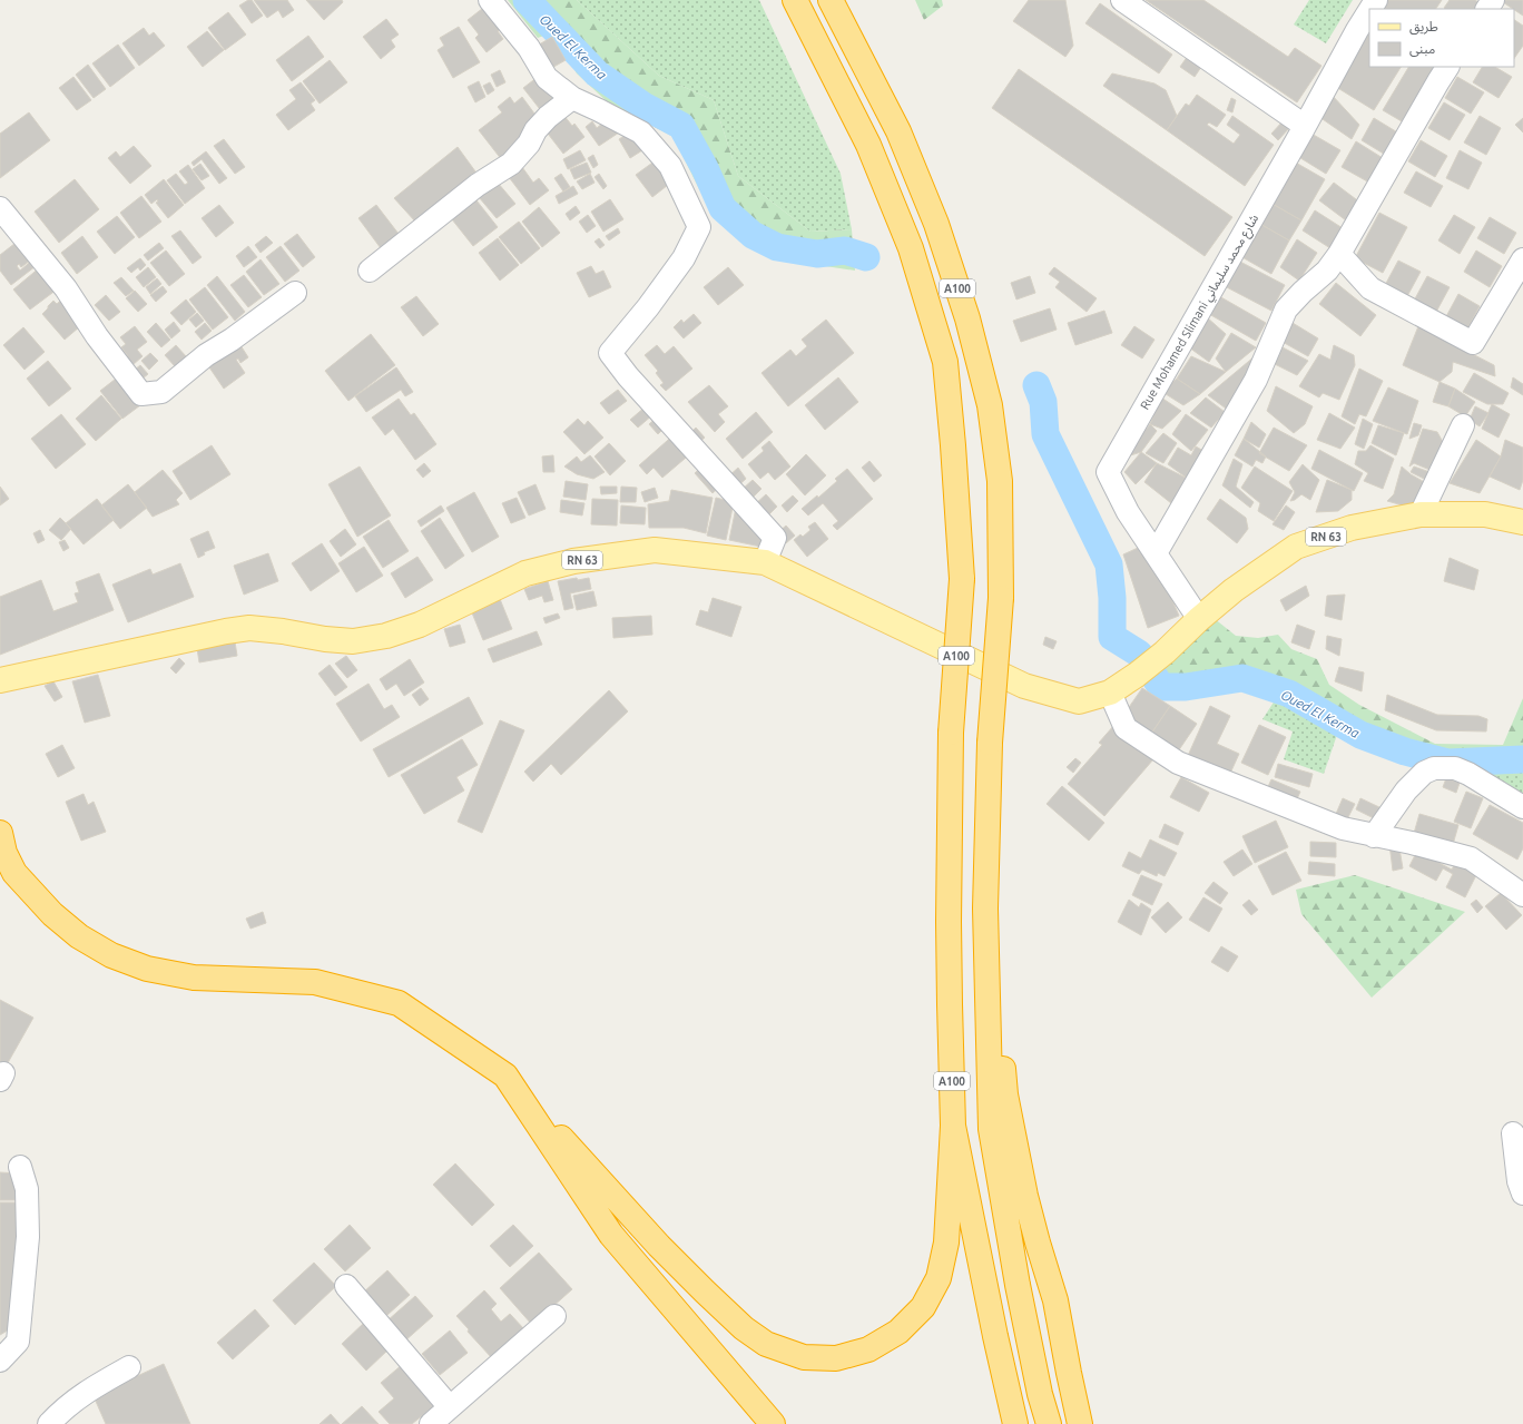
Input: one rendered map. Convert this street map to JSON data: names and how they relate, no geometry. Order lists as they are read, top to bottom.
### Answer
{
  "streets": {
    "highway": ["A100"],
    "main road": ["RN 63"],
    "street": ["Rue Mohamed Slimani شارع محمد سليماني"]
  },
  "crossings": [
    ["Rue Mohamed Slimani شارع محمد سليماني", "RN 63"]
  ],
  "water": ["Oued El Kerma"],
  "legend": ["طريق", "مبنى"]
}
